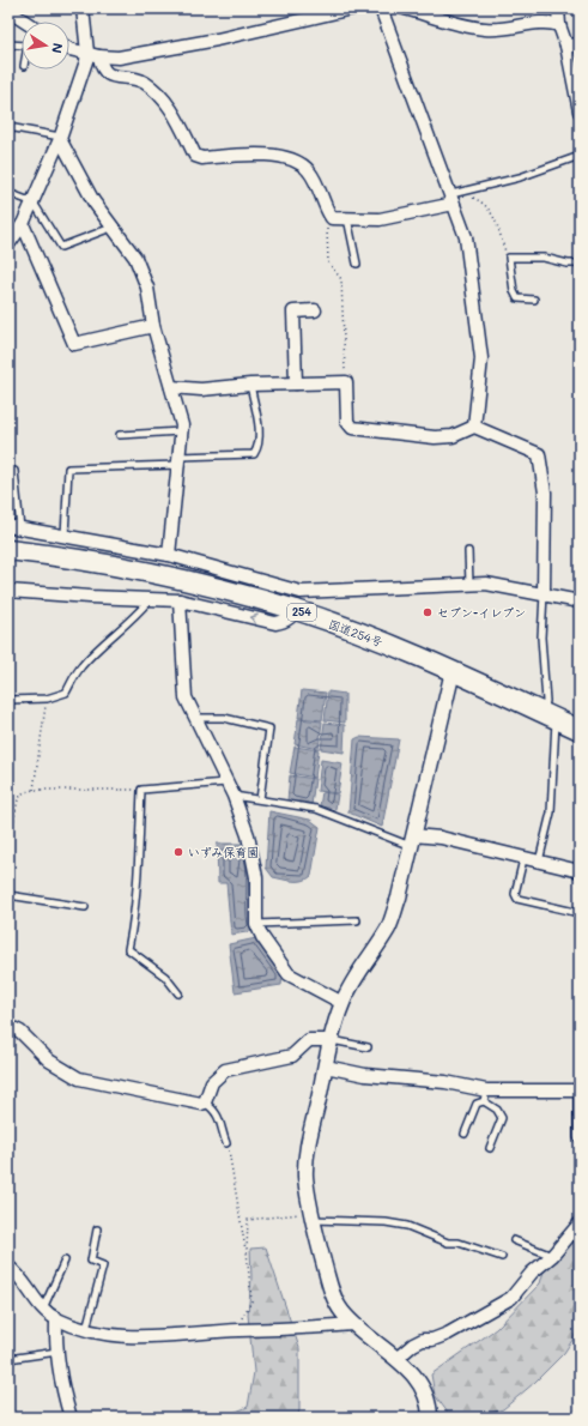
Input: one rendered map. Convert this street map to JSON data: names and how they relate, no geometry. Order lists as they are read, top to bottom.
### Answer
{
  "streets": {
    "highway": ["254", "国道254号"]
  },
  "places": ["セブン-イレブン", "いずみ保育園"],
  "north": "right"
}
